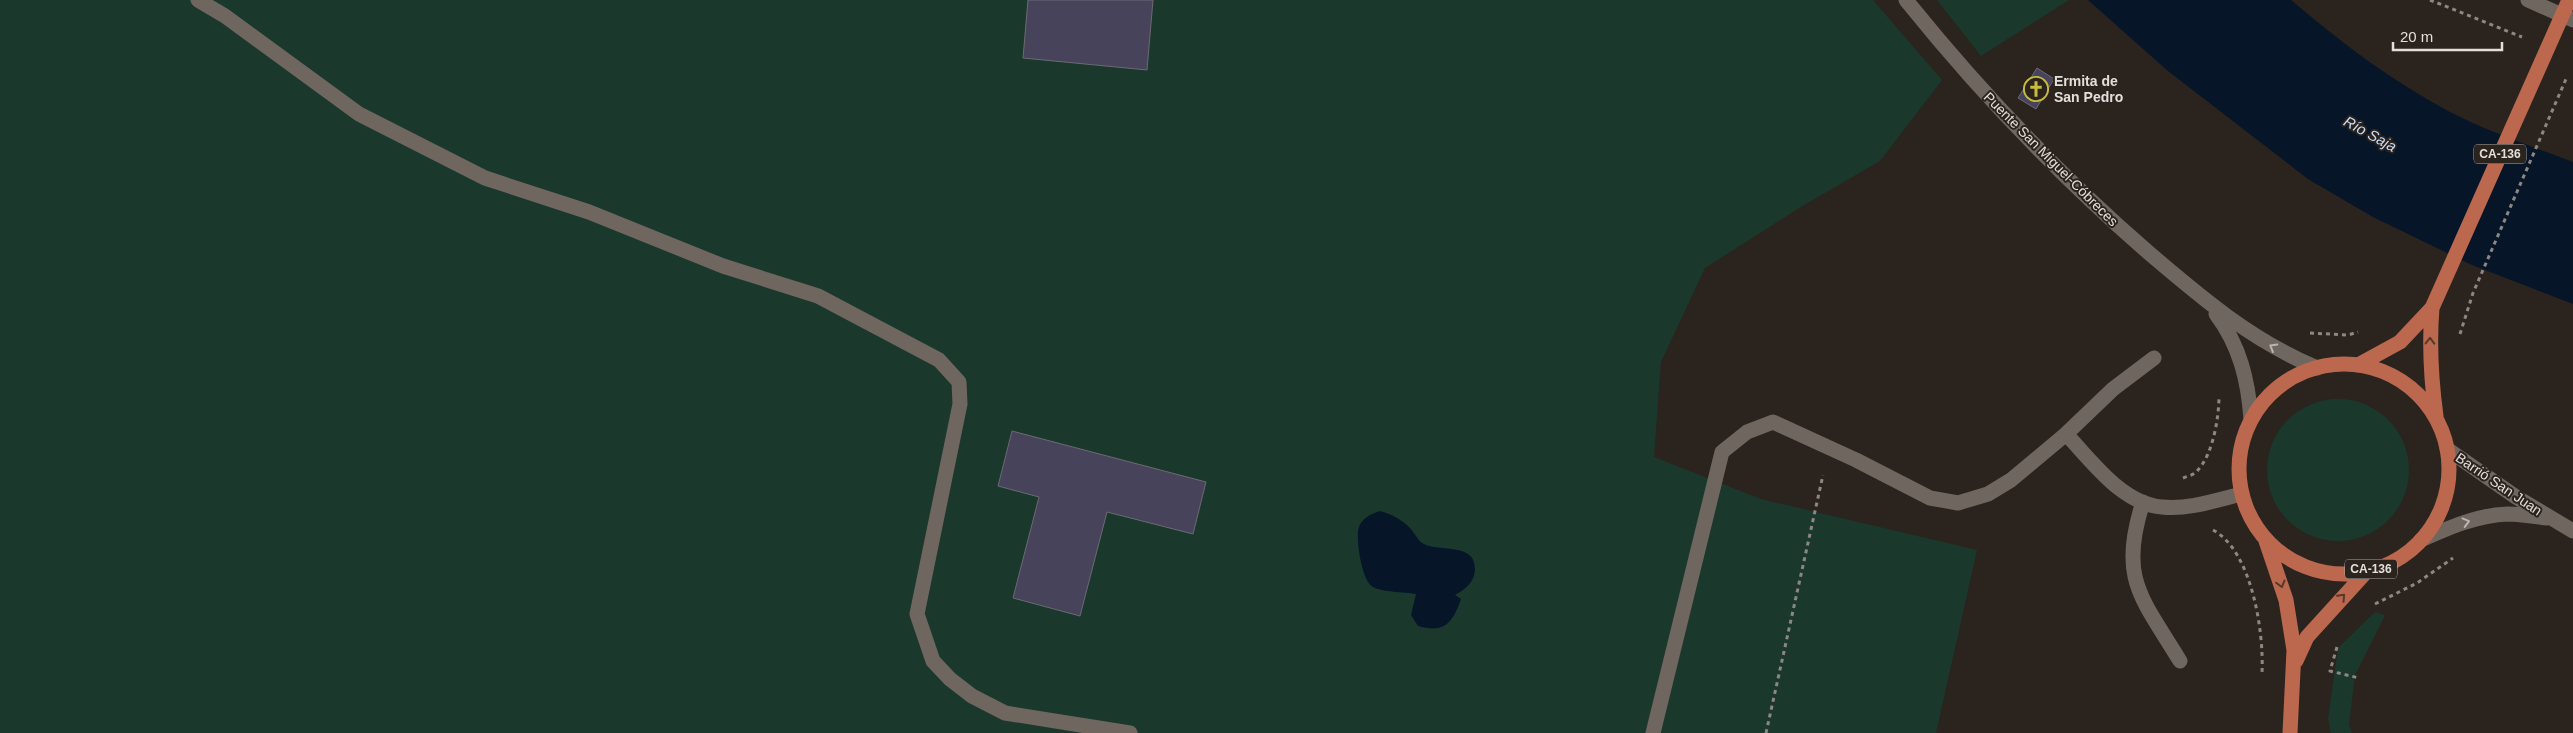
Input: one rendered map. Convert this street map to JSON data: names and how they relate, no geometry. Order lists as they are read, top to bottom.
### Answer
{
  "streets": {
    "main road": ["CA-136", "Puente San Miguel-Cóbreces"],
    "street": ["Barrió San Juan"]
  },
  "crossings": [
    ["CA-136", "Puente San Miguel-Cóbreces"],
    ["Puente San Miguel-Cóbreces", "Barrió San Juan"]
  ],
  "one_way": ["Barrió San Juan"],
  "water": ["Río Saja"],
  "places": {
    "church": ["Ermita de San Pedro"]
  },
  "scale_bar": "20 m"
}
